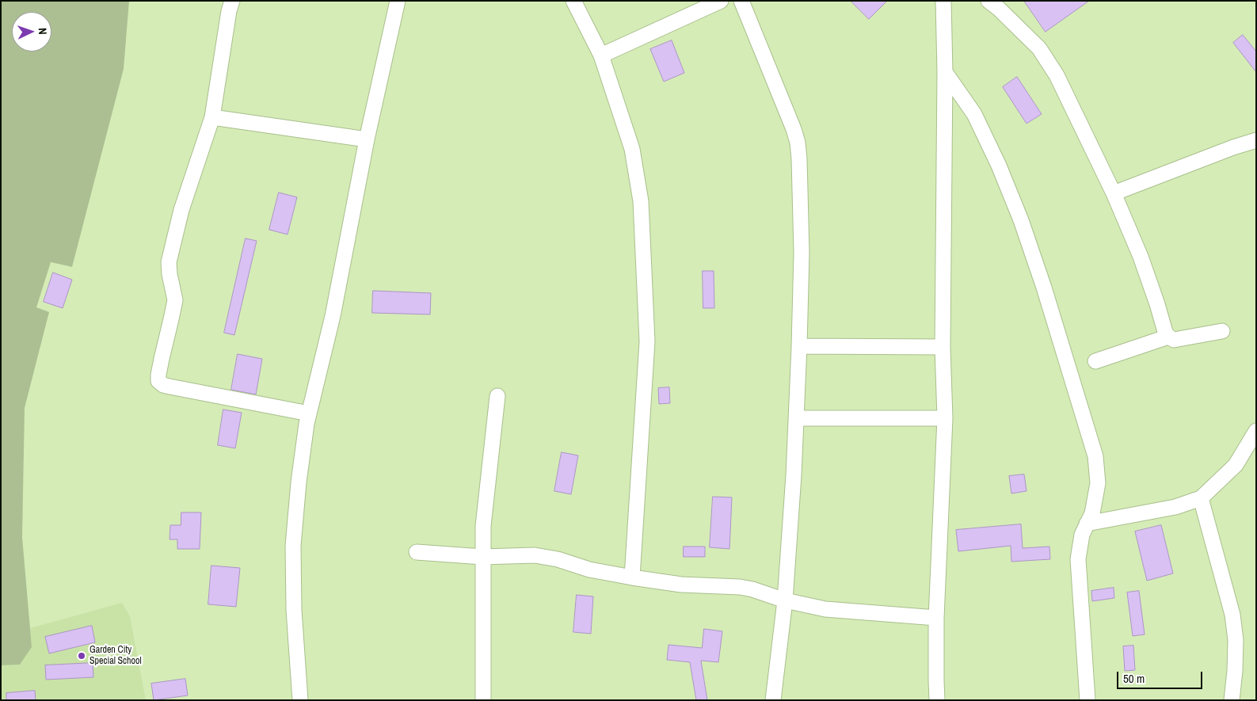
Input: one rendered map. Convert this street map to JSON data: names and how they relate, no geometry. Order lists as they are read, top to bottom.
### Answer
{
  "places": ["Garden City Special School"],
  "scale_bar": "50 m",
  "north": "right"
}
